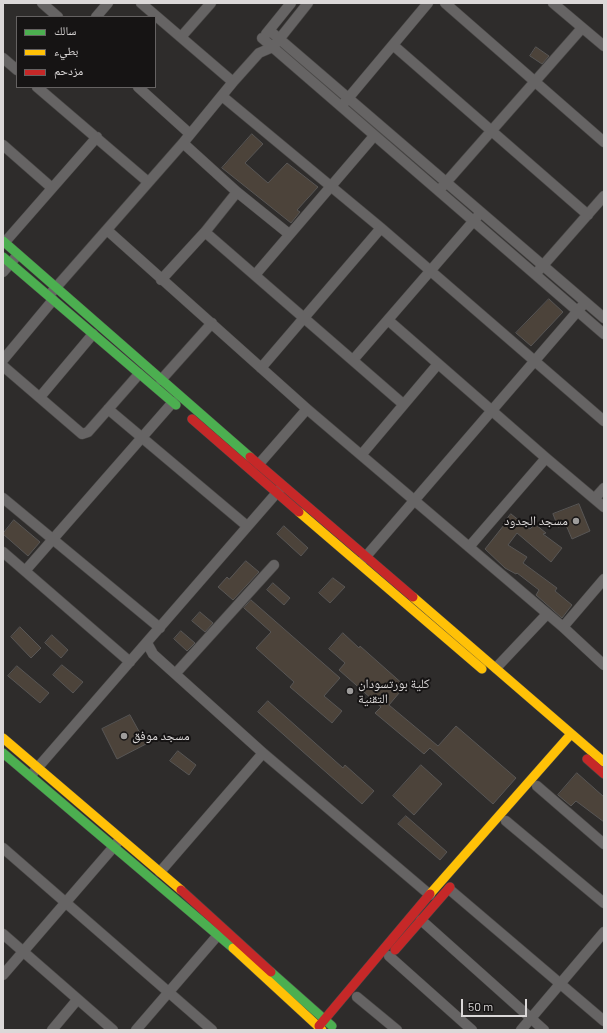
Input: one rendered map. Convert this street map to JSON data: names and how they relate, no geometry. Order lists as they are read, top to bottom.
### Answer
{
  "places": ["مسجد الجدود", "كلية بورتسودان التقنية", "مسجد موفق"],
  "legend": ["سالك", "بطيء", "مزدحم"],
  "scale_bar": "50 m"
}
